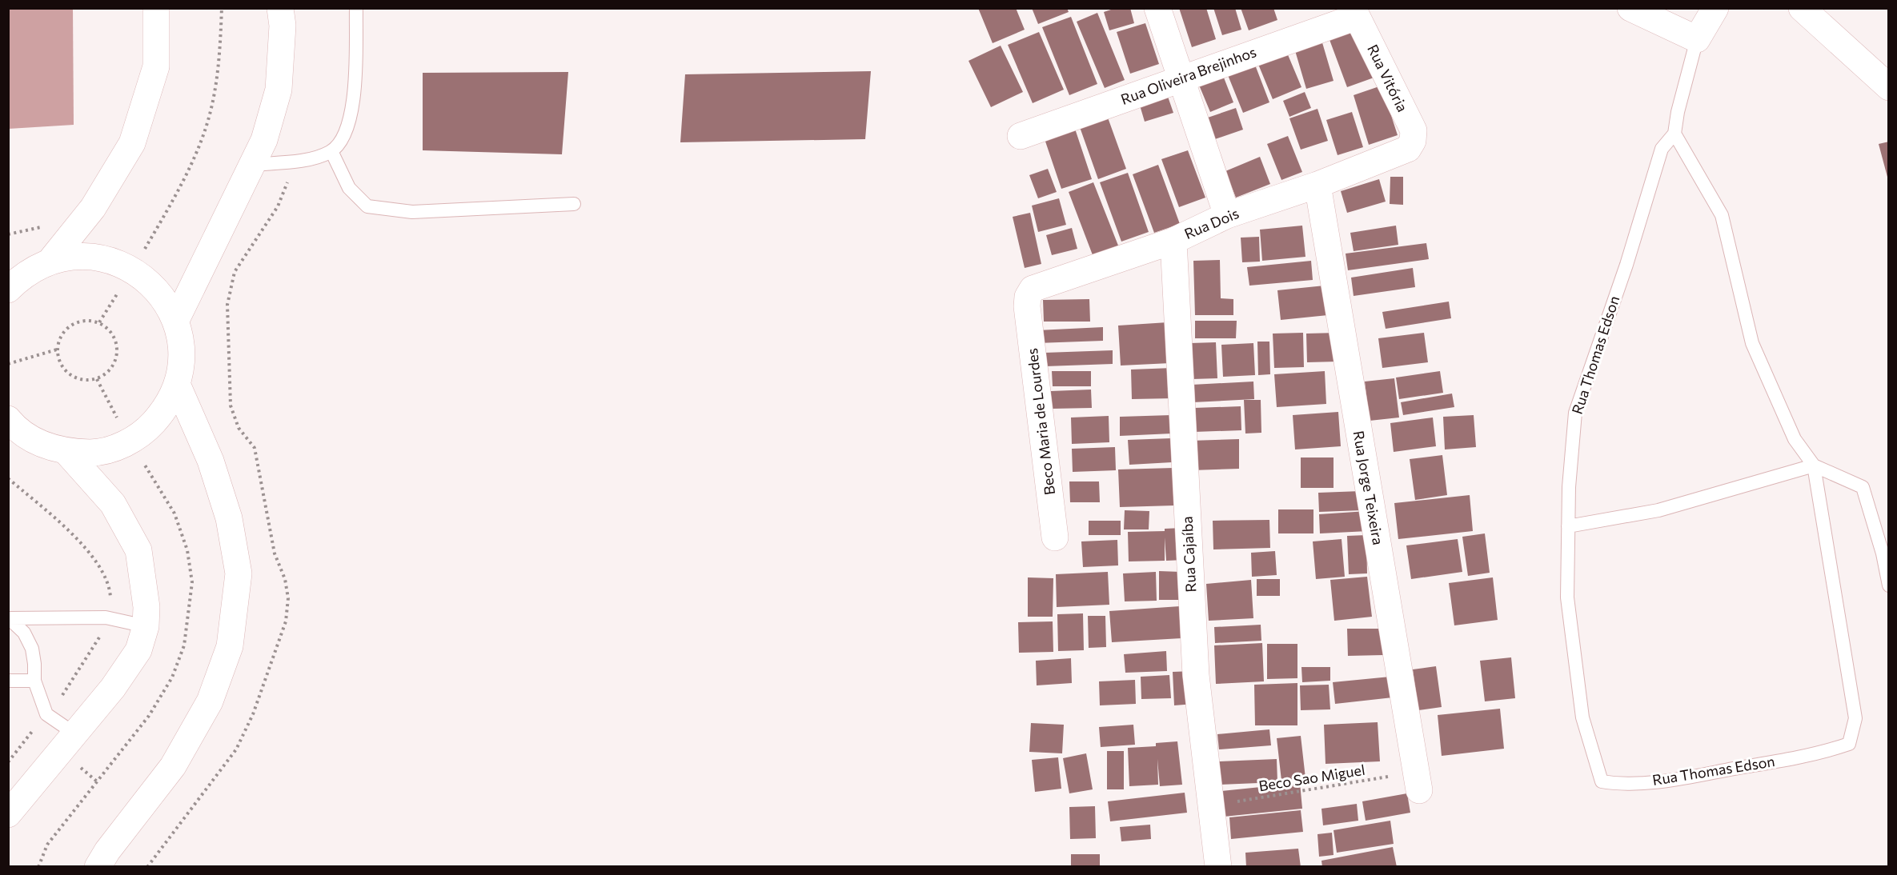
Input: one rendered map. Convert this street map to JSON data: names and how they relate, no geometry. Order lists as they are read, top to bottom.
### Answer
{
  "streets": {
    "street": [
      "Rua Oliveira Brejinhos",
      "Rua Vitória",
      "Rua Dois",
      "Rua Thomas Edson",
      "Beco Maria de Lourdes",
      "Rua Jorge Teixeira",
      "Rua Cajaíba"
    ],
    "path": ["Beco Sao Miguel"]
  },
  "crossings": [
    ["Rua Oliveira Brejinhos", "Rua Vitória"],
    ["Rua Vitória", "Rua Dois"],
    ["Rua Dois", "Beco Maria de Lourdes"],
    ["Rua Dois", "Rua Jorge Teixeira"],
    ["Rua Dois", "Rua Cajaíba"],
    ["Rua Jorge Teixeira", "Beco Sao Miguel"],
    ["Rua Cajaíba", "Beco Sao Miguel"]
  ]
}
